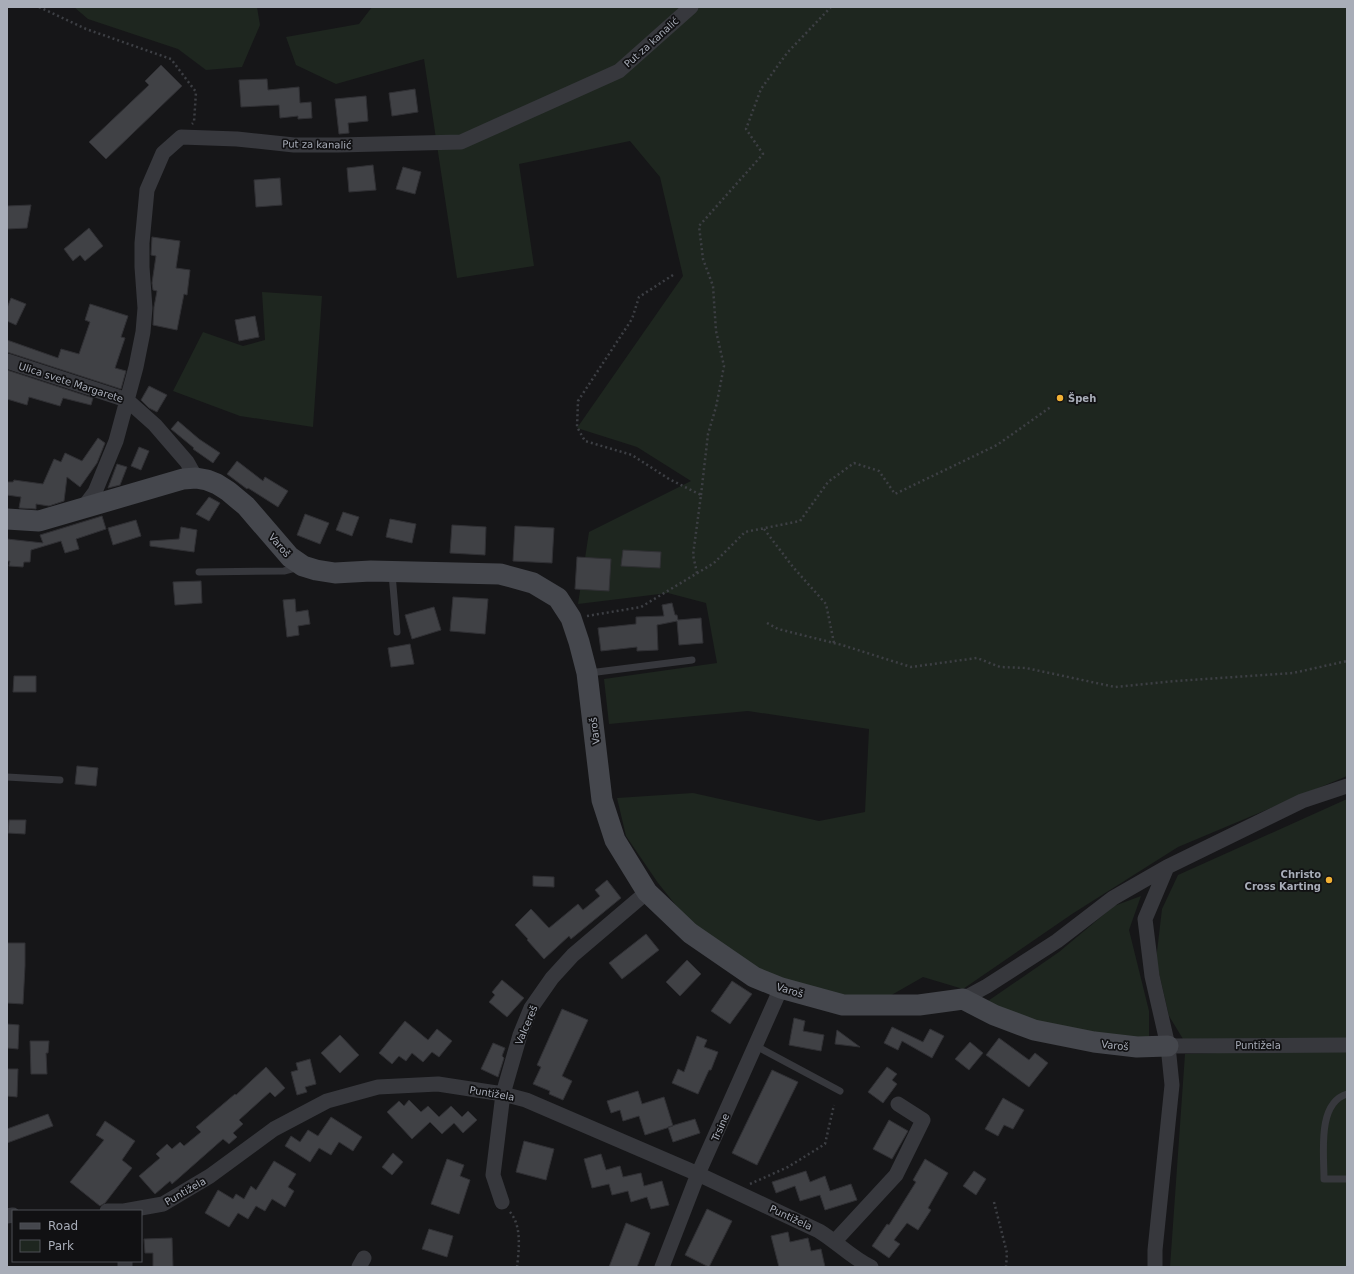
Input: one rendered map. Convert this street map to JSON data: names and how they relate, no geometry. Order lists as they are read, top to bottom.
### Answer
{
  "streets": {
    "main road": ["Varoš"],
    "street": [
      "Put za kanalić",
      "Ulica svete Margarete",
      "Valcereš",
      "Puntižela",
      "Trsine"
    ]
  },
  "crossings": [
    ["Ulica svete Margarete", "Varoš"],
    ["Varoš", "Valcereš"],
    ["Varoš", "Puntižela"],
    ["Varoš", "Trsine"],
    ["Valcereš", "Puntižela"],
    ["Puntižela", "Trsine"]
  ],
  "places": ["Špeh", "Christo Cross Karting"],
  "legend": ["Road", "Park"]
}
